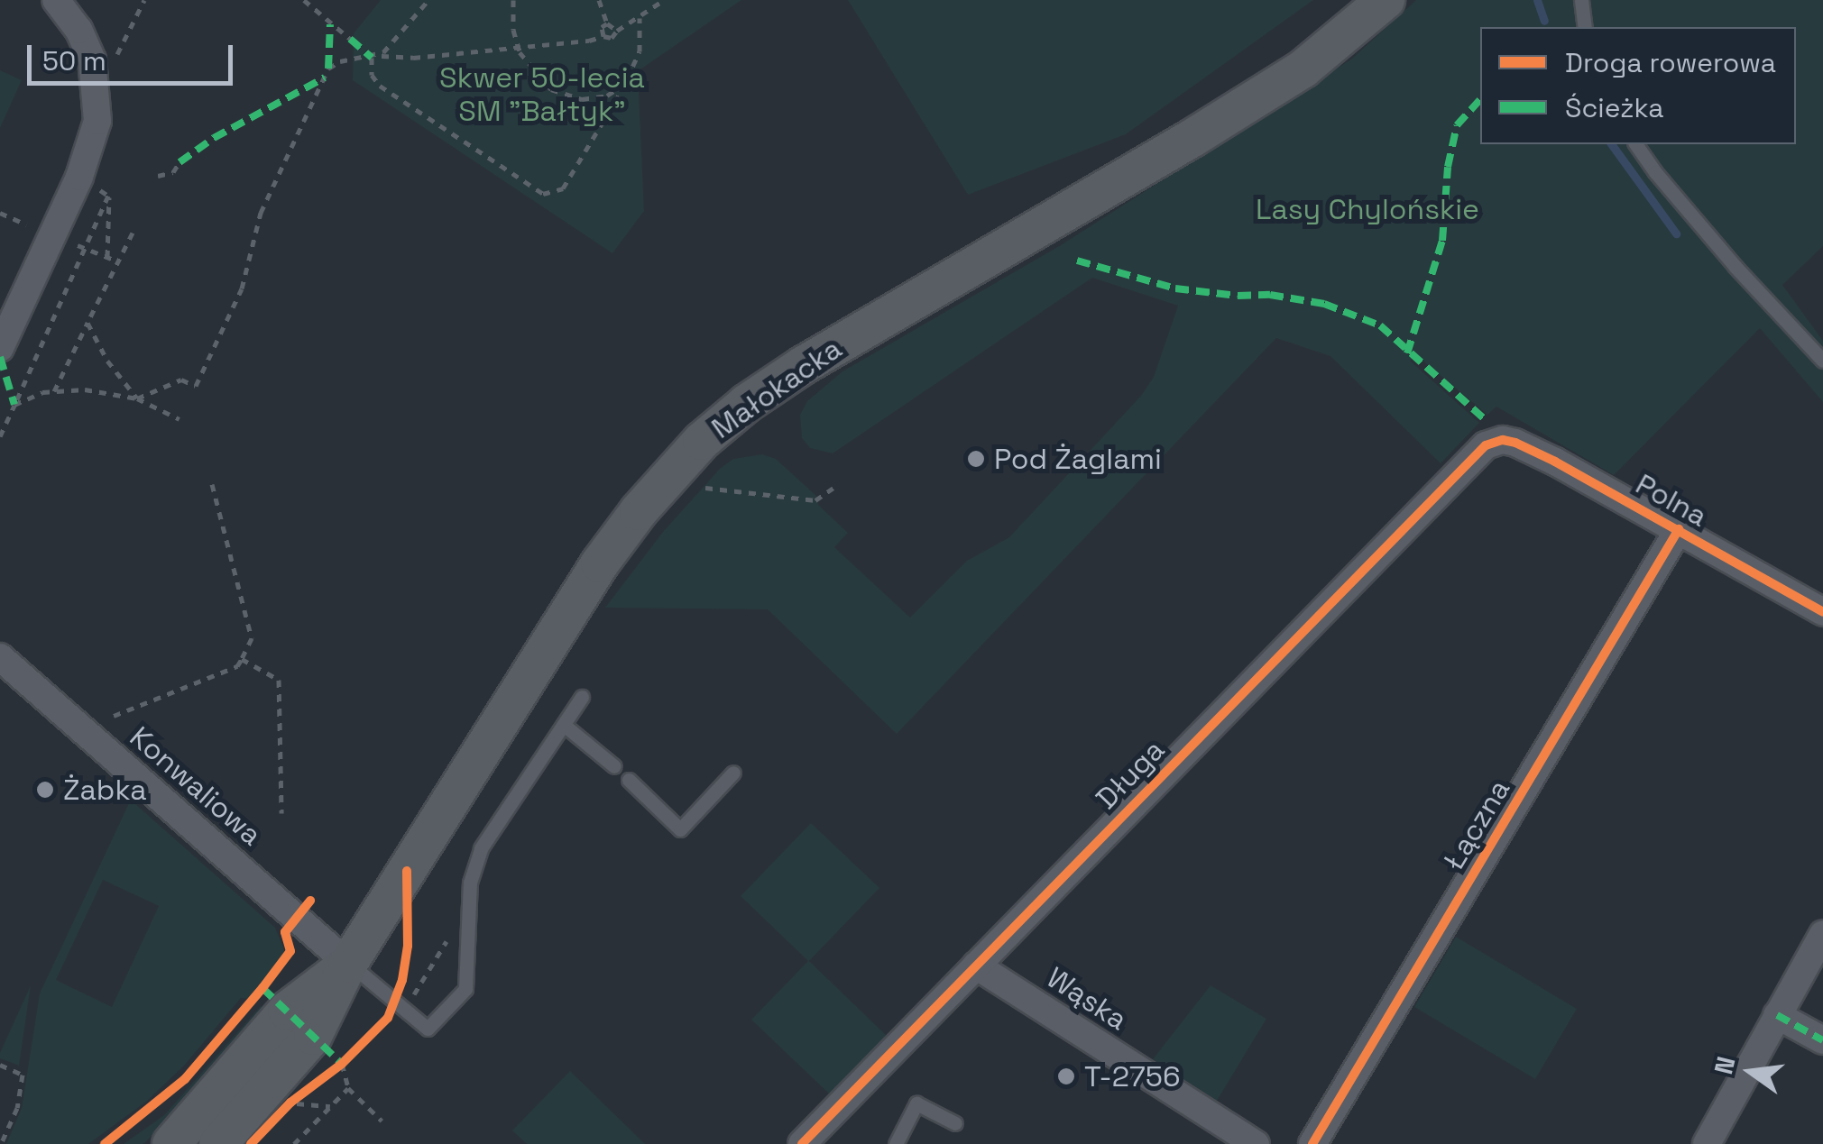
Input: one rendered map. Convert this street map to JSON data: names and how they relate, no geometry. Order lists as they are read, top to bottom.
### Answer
{
  "streets": {
    "main road": ["Małokacka"],
    "street": [
      "Polna",
      "Długa",
      "Konwaliowa",
      "Łączna",
      "Wąska"
    ]
  },
  "crossings": [
    ["Małokacka", "Konwaliowa"],
    ["Polna", "Długa"],
    ["Polna", "Łączna"],
    ["Długa", "Wąska"]
  ],
  "parks": ["Skwer 50-lecia SM \"Bałtyk\"", "Lasy Chylońskie"],
  "places": ["Pod Żaglami", "Żabka", "T-2756"],
  "legend": ["Droga rowerowa", "Ścieżka"],
  "scale_bar": "50 m",
  "north": "left"
}
